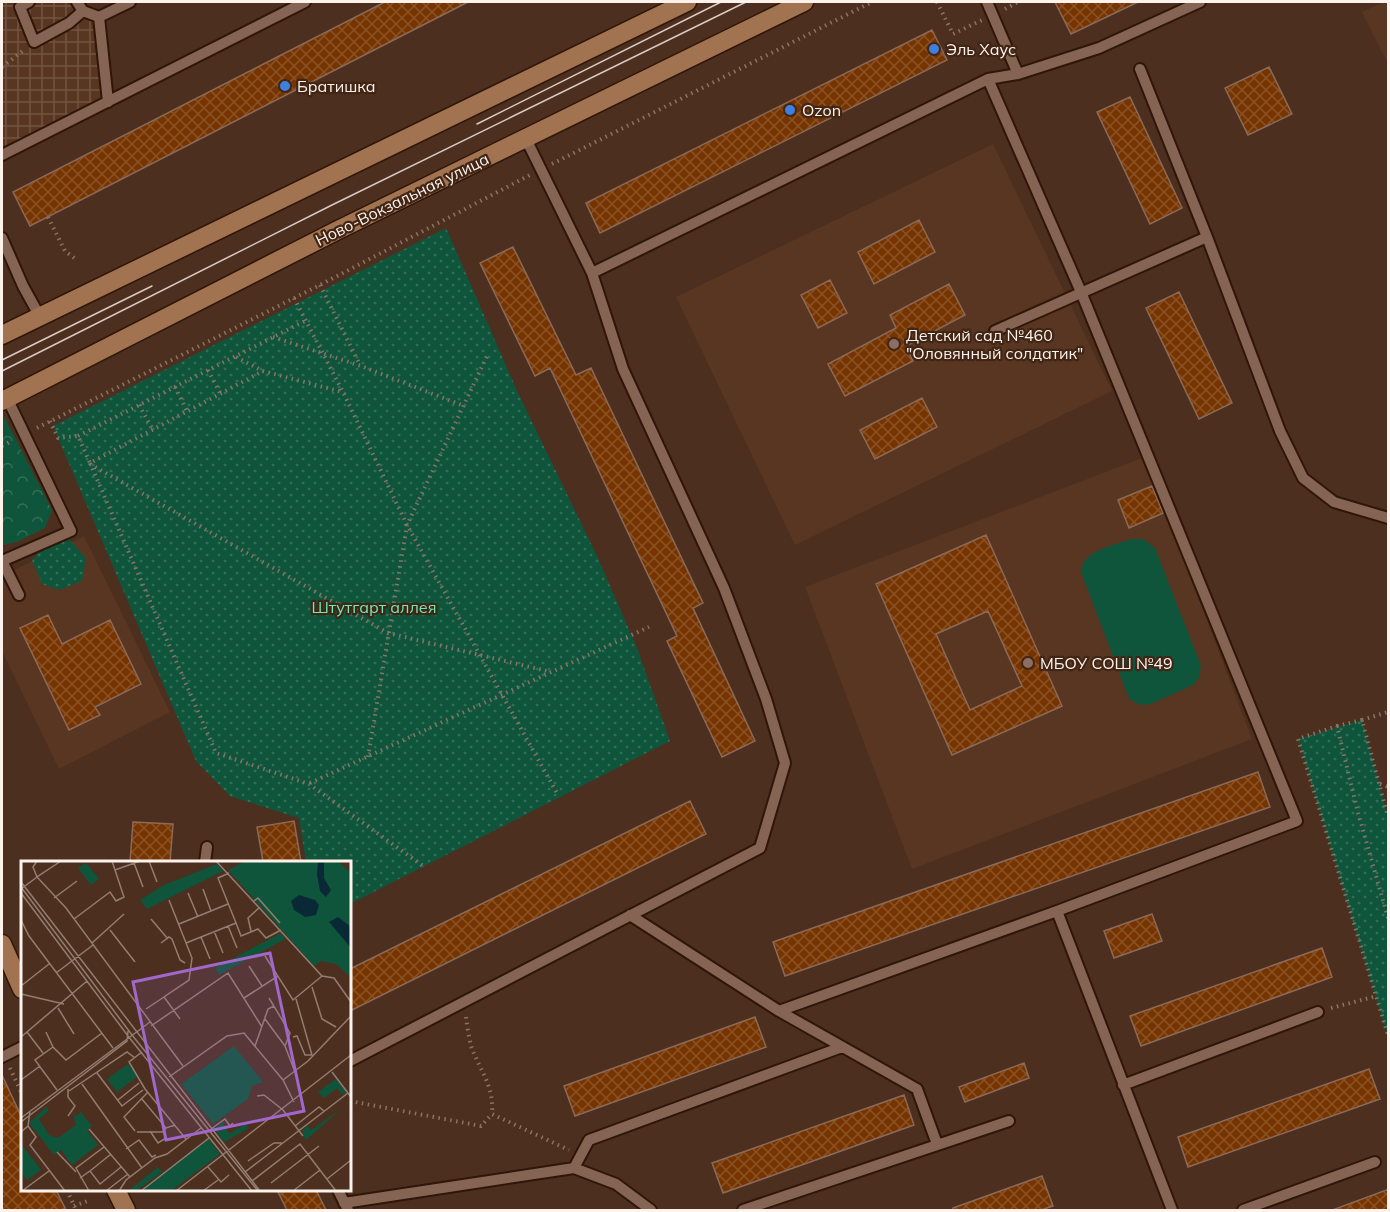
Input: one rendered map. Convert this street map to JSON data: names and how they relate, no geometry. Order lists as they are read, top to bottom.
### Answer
{
  "streets": {
    "main road": ["Ново-Вокзальная улица"]
  },
  "parks": ["Штутгарт аллея"],
  "places": [
    "Эль Хаус",
    "Братишка",
    "Ozon",
    "Детский сад №460 \"Оловянный солдатик\"",
    "МБОУ СОШ №49"
  ]
}
